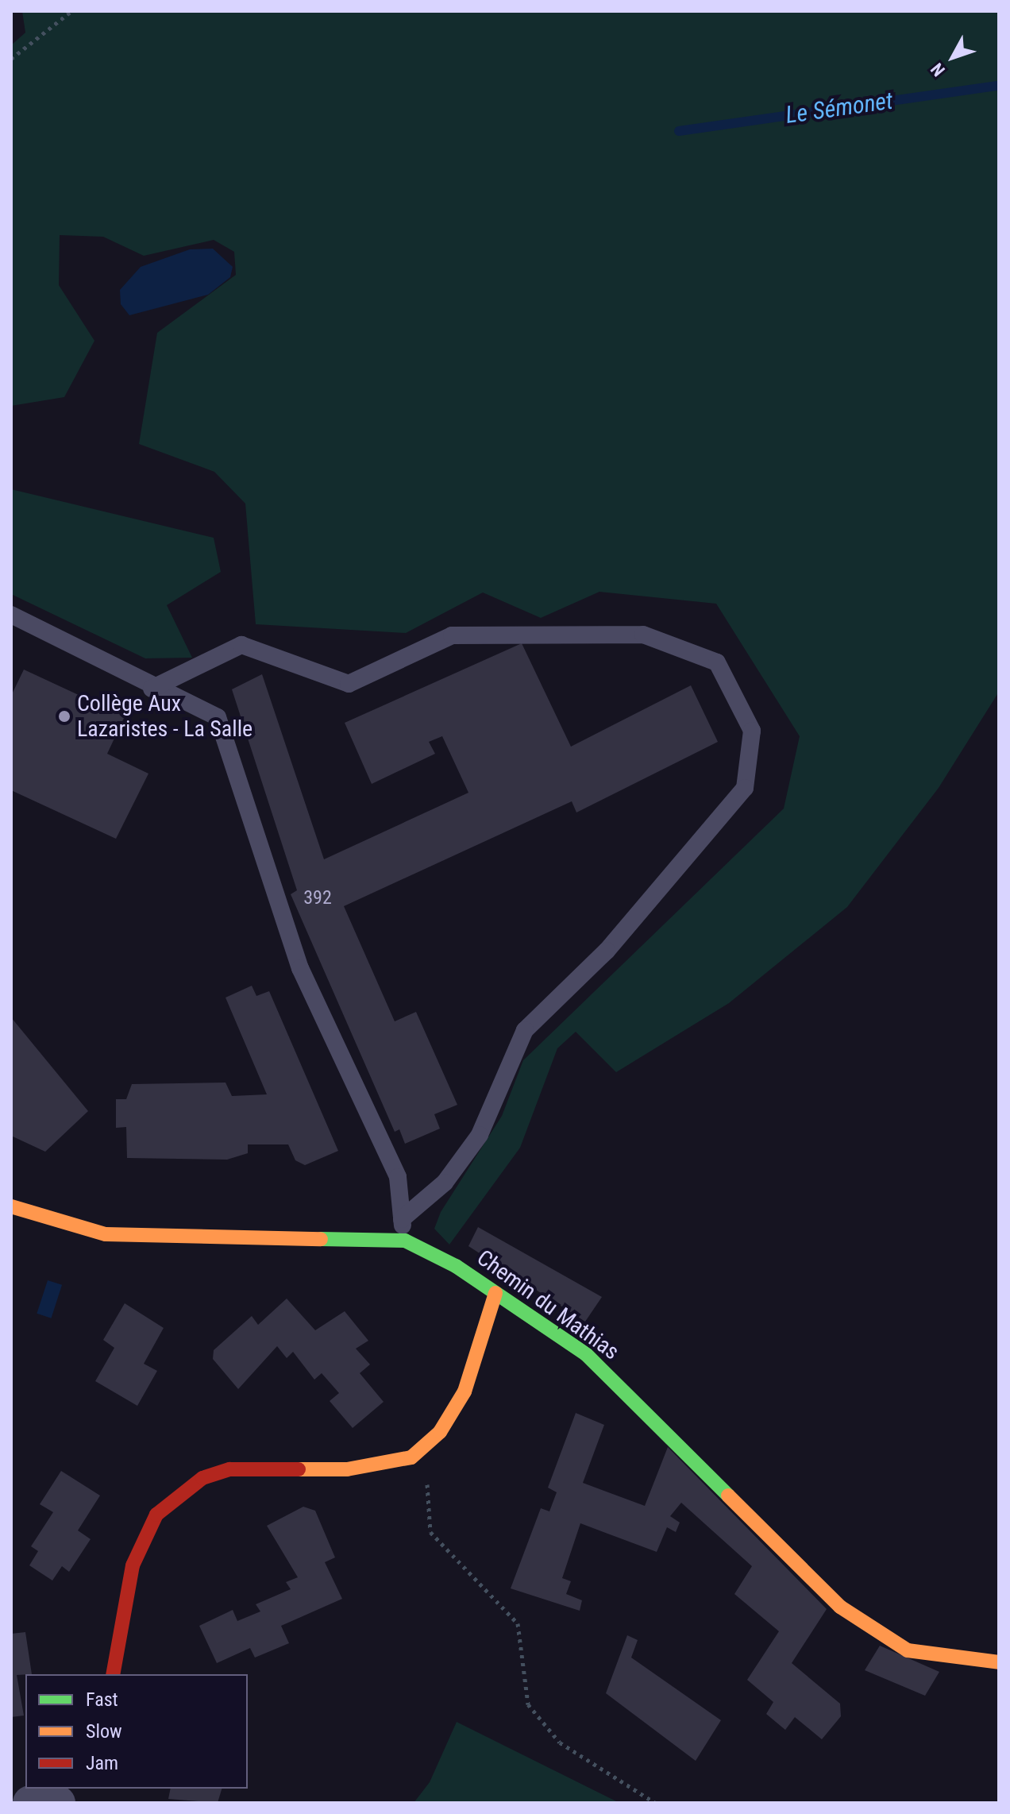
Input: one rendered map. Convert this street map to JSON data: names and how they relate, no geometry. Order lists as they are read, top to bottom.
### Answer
{
  "streets": {
    "street": ["Chemin du Mathias"]
  },
  "water": ["Le Sémonet"],
  "places": ["Collège Aux Lazaristes - La Salle"],
  "house_numbers": ["392"],
  "legend": ["Fast", "Slow", "Jam"],
  "north": "bottom left"
}
